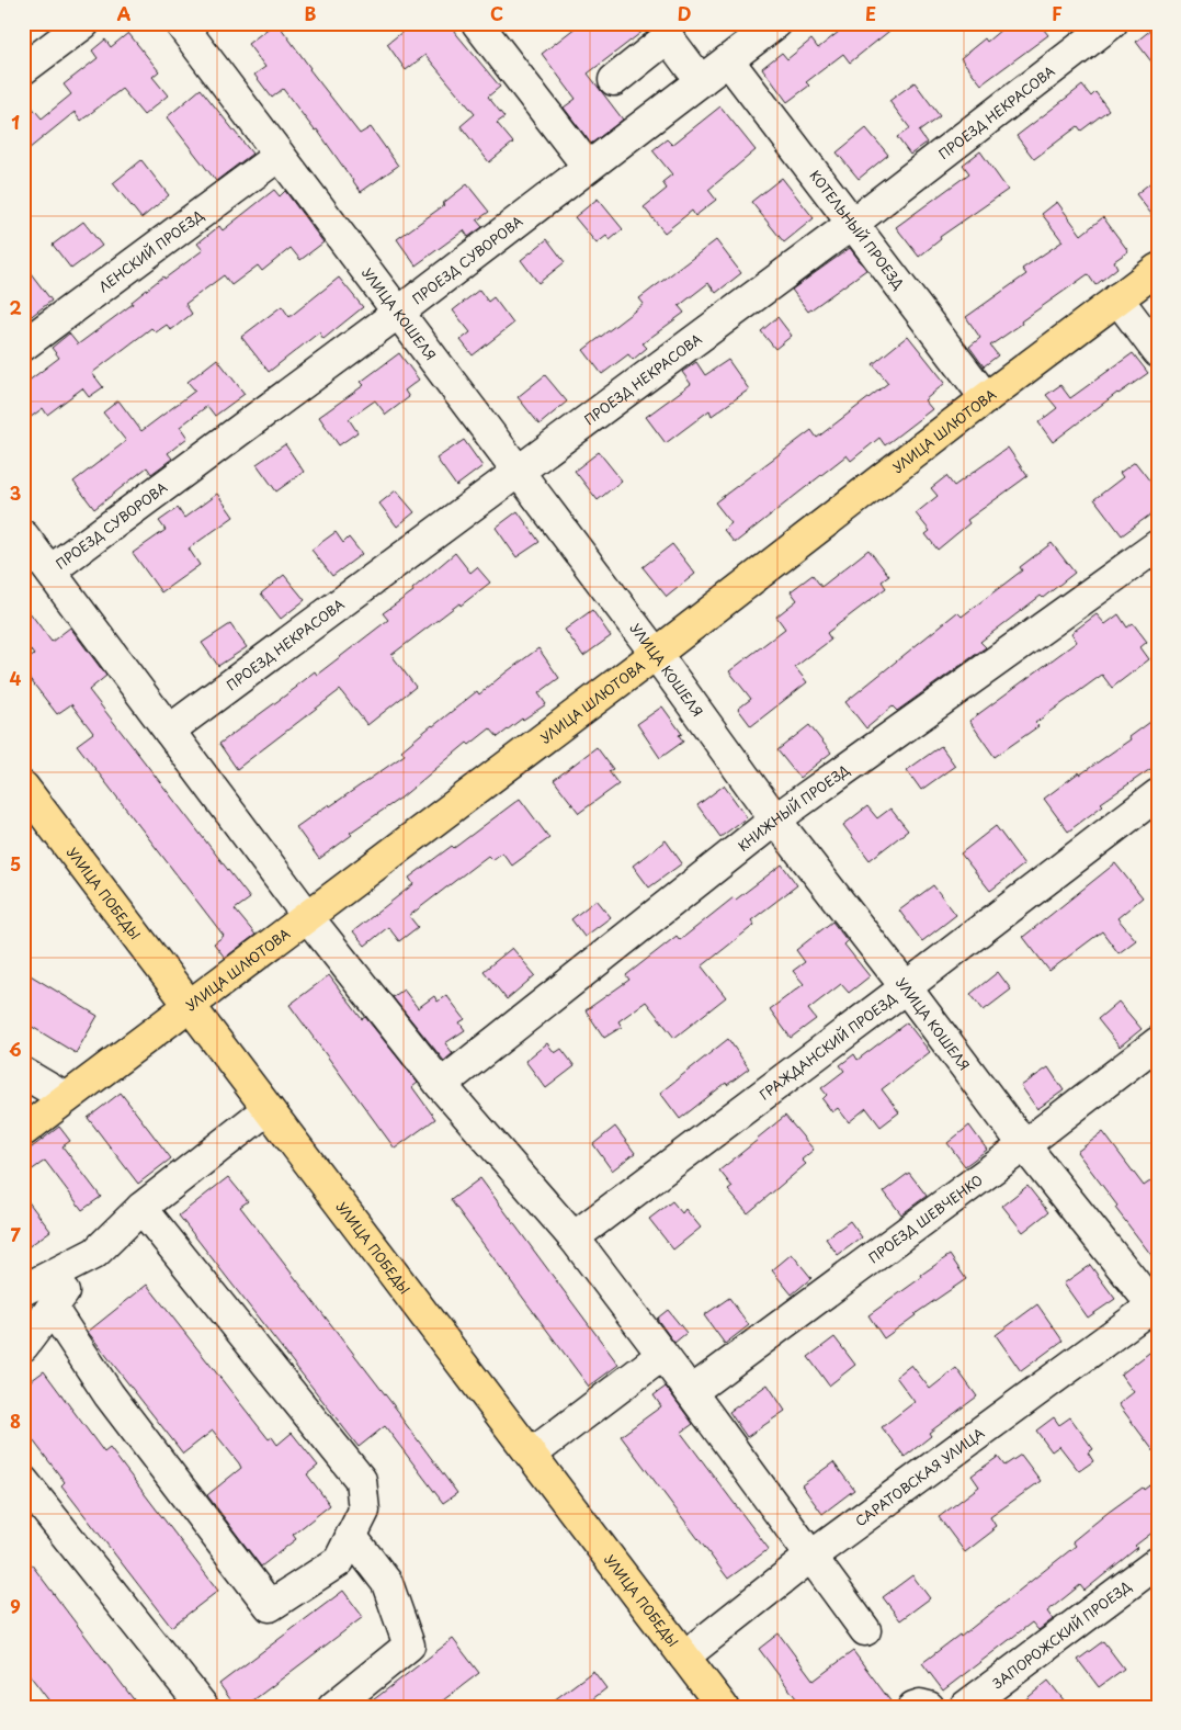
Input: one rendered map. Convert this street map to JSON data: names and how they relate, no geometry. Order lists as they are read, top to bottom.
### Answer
{
  "streets": {
    "main road": ["УЛИЦА ШЛЮТОВА", "УЛИЦА ПОБЕДЫ"],
    "street": [
      "ПРОЕЗД НЕКРАСОВА",
      "КОТЕЛЬНЫЙ ПРОЕЗД",
      "ЛЕНСКИЙ ПРОЕЗД",
      "ПРОЕЗД СУВОРОВА",
      "УЛИЦА КОШЕЛЯ",
      "КНИЖНЫЙ ПРОЕЗД",
      "ГРАЖДАНСКИЙ ПРОЕЗД",
      "ПРОЕЗД ШЕВЧЕНКО",
      "САРАТОВСКАЯ УЛИЦА",
      "ЗАПОРОЖСКИЙ ПРОЕЗД"
    ]
  },
  "crossings": [
    ["ПРОЕЗД НЕКРАСОВА", "КОТЕЛЬНЫЙ ПРОЕЗД"],
    ["ПРОЕЗД НЕКРАСОВА", "УЛИЦА КОШЕЛЯ"],
    ["КОТЕЛЬНЫЙ ПРОЕЗД", "ПРОЕЗД СУВОРОВА"],
    ["КОТЕЛЬНЫЙ ПРОЕЗД", "УЛИЦА ШЛЮТОВА"],
    ["ЛЕНСКИЙ ПРОЕЗД", "УЛИЦА КОШЕЛЯ"],
    ["ПРОЕЗД СУВОРОВА", "УЛИЦА КОШЕЛЯ"],
    ["УЛИЦА КОШЕЛЯ", "УЛИЦА ШЛЮТОВА"],
    ["УЛИЦА КОШЕЛЯ", "КНИЖНЫЙ ПРОЕЗД"],
    ["УЛИЦА КОШЕЛЯ", "ГРАЖДАНСКИЙ ПРОЕЗД"],
    ["УЛИЦА КОШЕЛЯ", "ПРОЕЗД ШЕВЧЕНКО"],
    ["УЛИЦА КОШЕЛЯ", "САРАТОВСКАЯ УЛИЦА"],
    ["УЛИЦА ШЛЮТОВА", "УЛИЦА ПОБЕДЫ"],
    ["УЛИЦА ПОБЕДЫ", "САРАТОВСКАЯ УЛИЦА"]
  ],
  "grid": {
    "columns": [
      "A",
      "B",
      "C",
      "D",
      "E",
      "F"
    ],
    "rows": [
      "1",
      "2",
      "3",
      "4",
      "5",
      "6",
      "7",
      "8",
      "9"
    ]
  }
}
